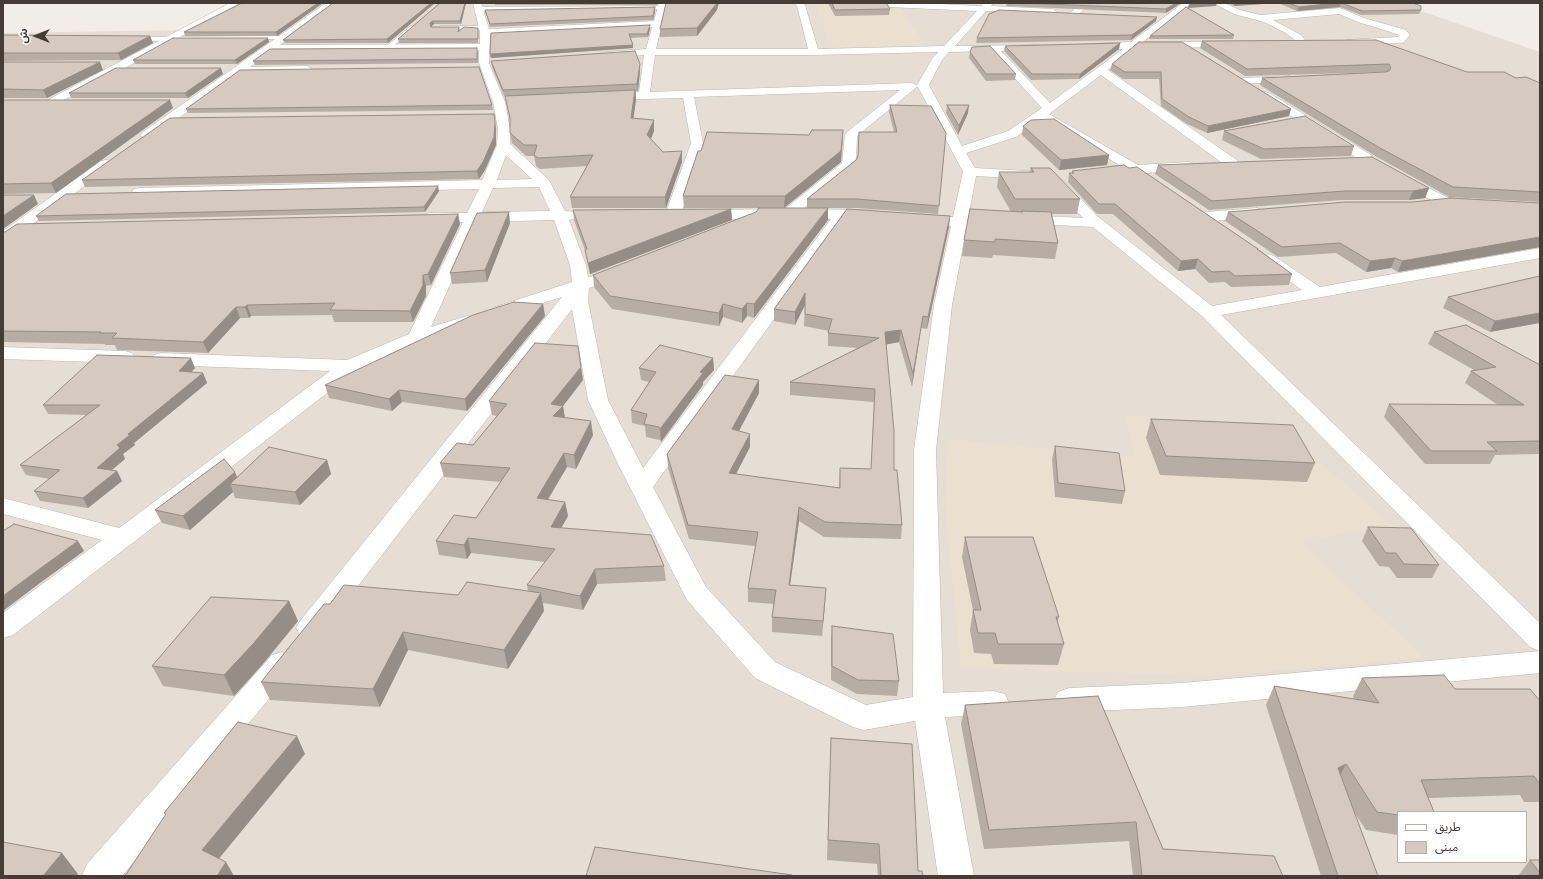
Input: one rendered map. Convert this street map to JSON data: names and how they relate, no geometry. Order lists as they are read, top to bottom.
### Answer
{
  "legend": ["طريق", "مبنى"],
  "north": "left"
}
